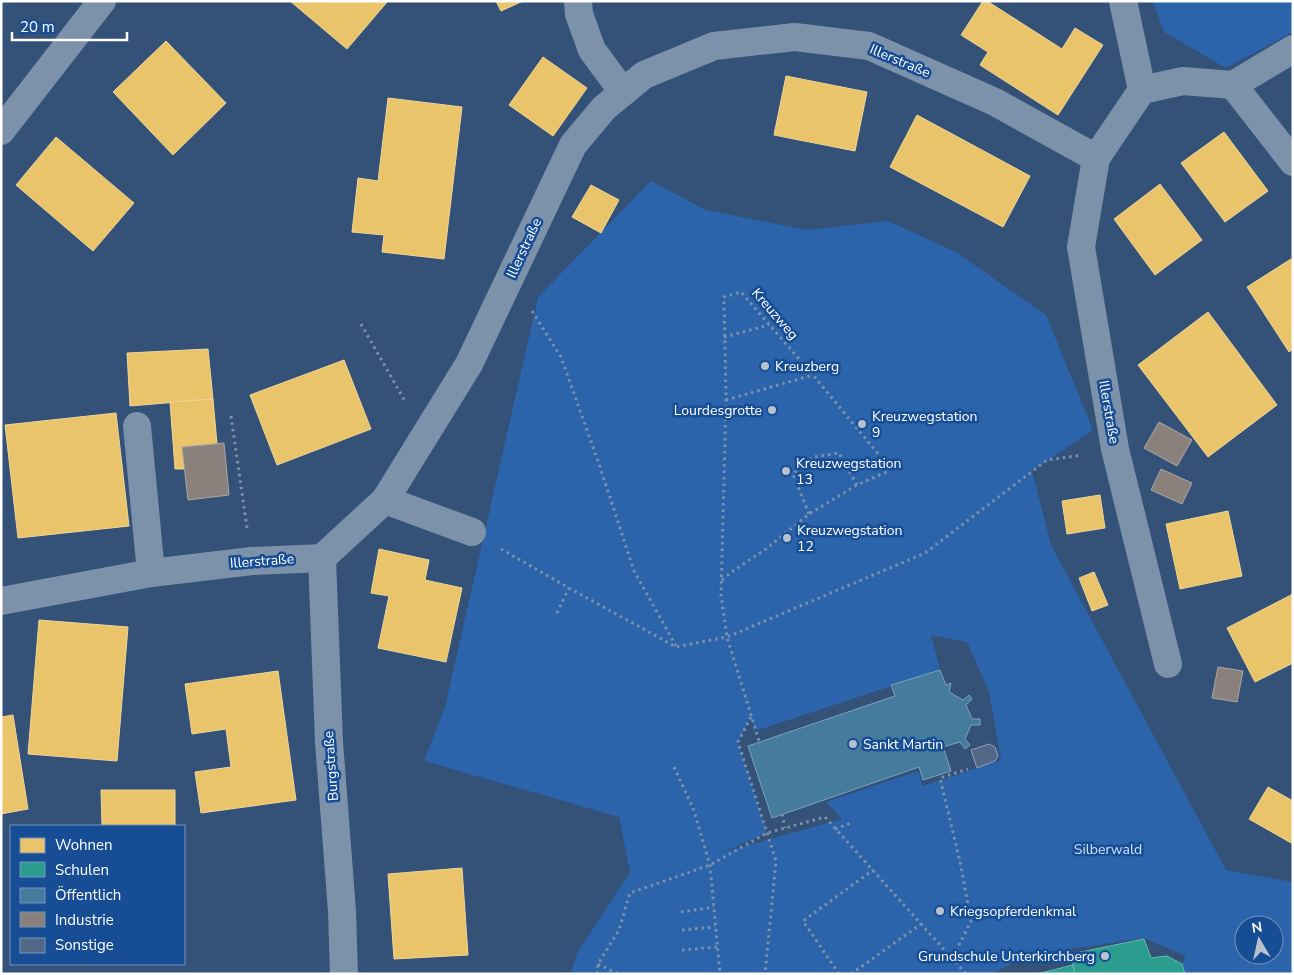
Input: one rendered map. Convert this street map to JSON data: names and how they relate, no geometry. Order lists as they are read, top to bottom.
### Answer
{
  "streets": {
    "street": ["Illerstraße", "Burgstraße"],
    "path": ["Kreuzweg"]
  },
  "crossings": [
    ["Illerstraße", "Burgstraße"]
  ],
  "parks": ["Silberwald"],
  "places": [
    "Kreuzberg",
    "Lourdesgrotte",
    "Kreuzwegstation 9",
    "Kreuzwegstation 13",
    "Kreuzwegstation 12",
    "Sankt Martin",
    "Kriegsopferdenkmal",
    "Grundschule Unterkirchberg"
  ],
  "legend": [
    "Wohnen",
    "Schulen",
    "Öffentlich",
    "Industrie",
    "Sonstige"
  ],
  "scale_bar": "20 m",
  "north": "top"
}
